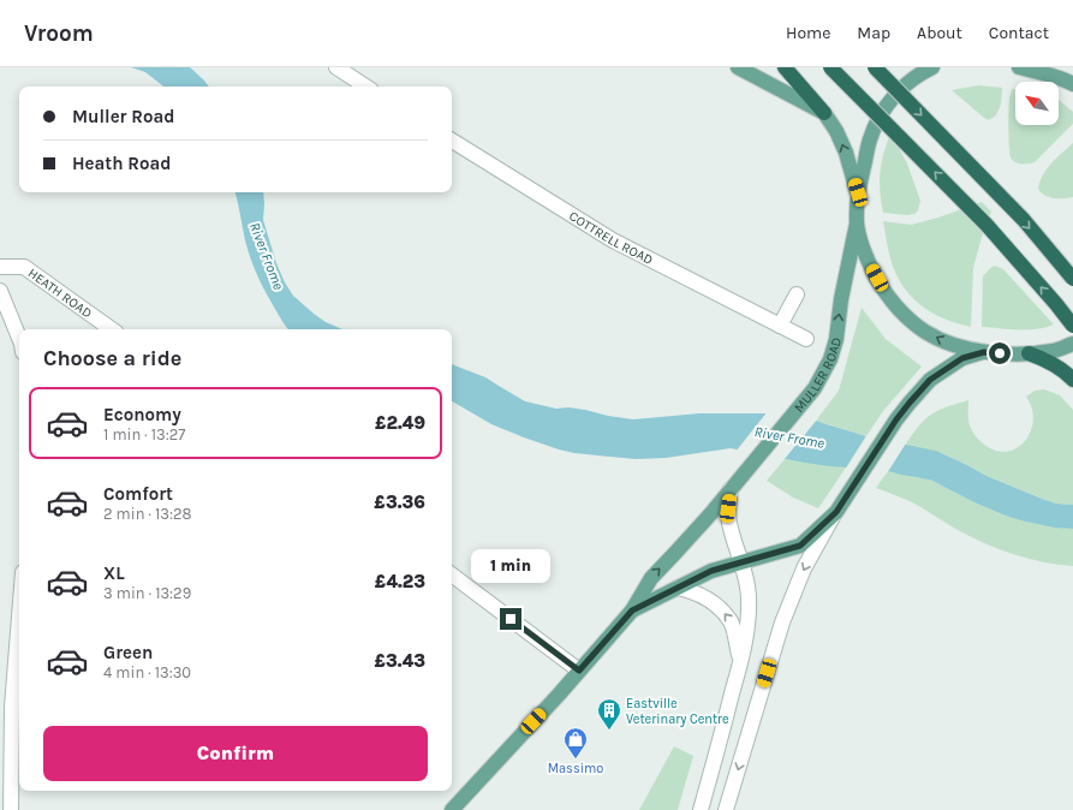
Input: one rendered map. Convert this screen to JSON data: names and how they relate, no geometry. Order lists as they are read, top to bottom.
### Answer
{
  "streets": {
    "main road": ["MULLER ROAD"],
    "street": ["COTTRELL ROAD", "HEATH ROAD"]
  },
  "water": ["River Frome"],
  "places": {
    "building": ["Eastville Veterinary Centre"],
    "shop": ["Massimo"]
  },
  "north": "top left",
  "page": {
    "header": "Vroom",
    "nav": [
      "Home",
      "Map",
      "About",
      "Contact"
    ],
    "banner": ["Muller Road", "Heath Road"],
    "heading": "Choose a ride",
    "list": [
      {
        "name": "Economy",
        "note": "1 min · 13:27",
        "value": "£2.49"
      },
      {
        "name": "Comfort",
        "note": "2 min · 13:28",
        "value": "£3.36"
      },
      {
        "name": "XL",
        "note": "3 min · 13:29",
        "value": "£4.23"
      },
      {
        "name": "Green",
        "note": "4 min · 13:30",
        "value": "£3.43"
      }
    ],
    "bubble": "1 min",
    "buttons": "Confirm"
  }
}
